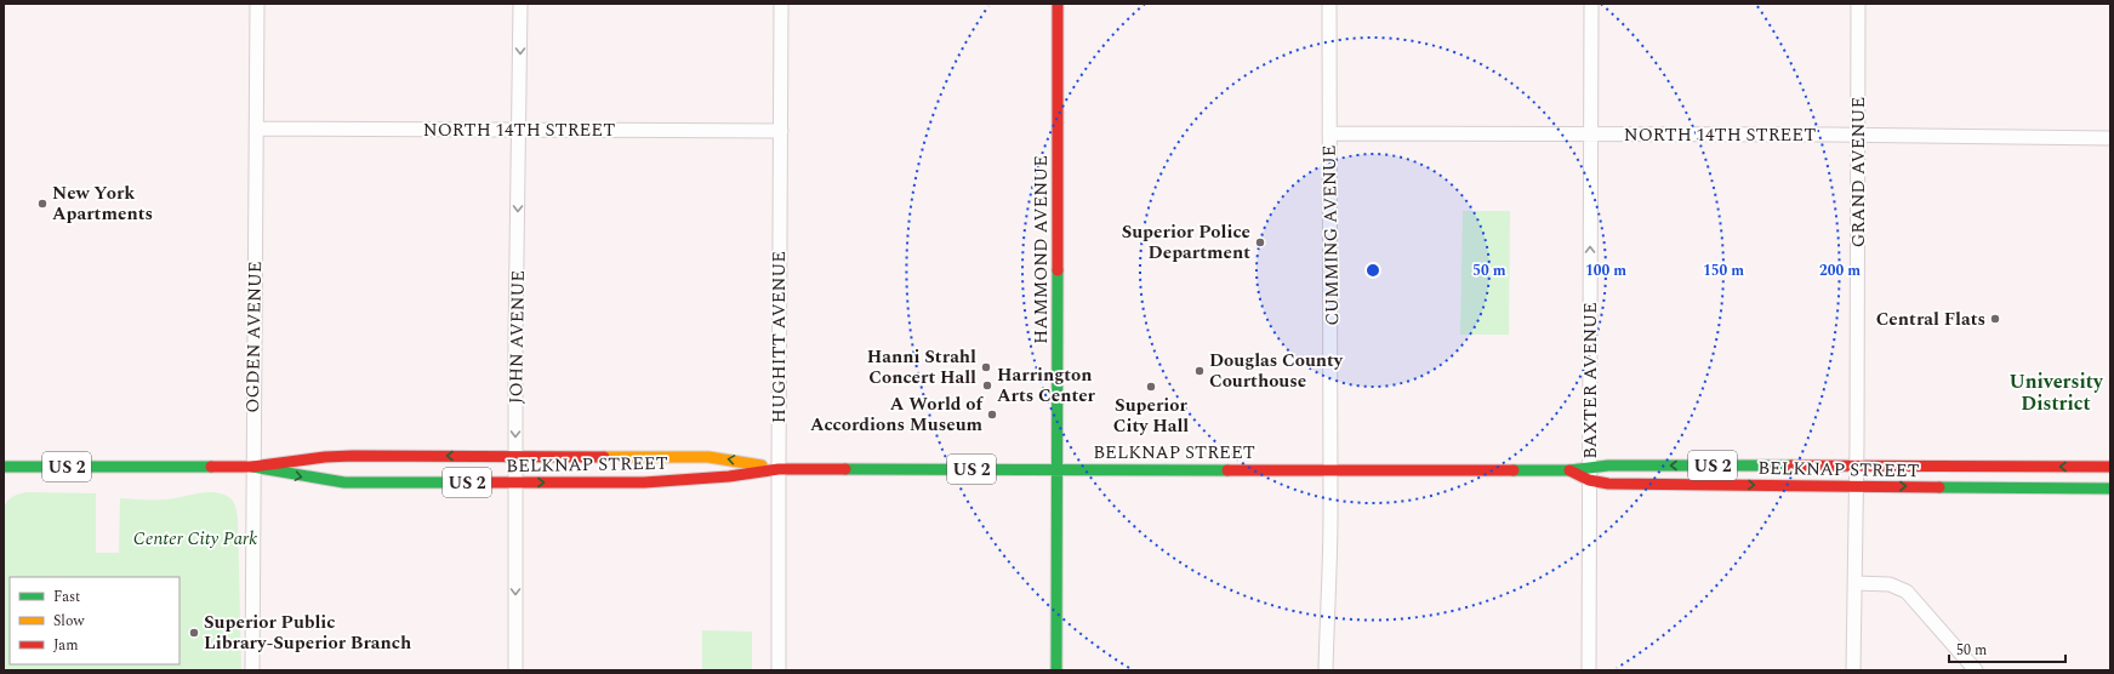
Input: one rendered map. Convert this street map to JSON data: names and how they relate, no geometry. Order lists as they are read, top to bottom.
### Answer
{
  "streets": {
    "main road": ["HAMMOND AVENUE", "BELKNAP STREET", "US 2"],
    "street": [
      "NORTH 14TH STREET",
      "GRAND AVENUE",
      "CUMMING AVENUE",
      "OGDEN AVENUE",
      "JOHN AVENUE",
      "HUGHITT AVENUE",
      "BAXTER AVENUE"
    ]
  },
  "crossings": [
    ["NORTH 14TH STREET", "GRAND AVENUE"],
    ["NORTH 14TH STREET", "CUMMING AVENUE"],
    ["NORTH 14TH STREET", "OGDEN AVENUE"],
    ["NORTH 14TH STREET", "JOHN AVENUE"],
    ["NORTH 14TH STREET", "HUGHITT AVENUE"],
    ["NORTH 14TH STREET", "BAXTER AVENUE"],
    ["GRAND AVENUE", "BELKNAP STREET"],
    ["CUMMING AVENUE", "BELKNAP STREET"],
    ["HAMMOND AVENUE", "BELKNAP STREET"],
    ["OGDEN AVENUE", "BELKNAP STREET"],
    ["JOHN AVENUE", "BELKNAP STREET"],
    ["HUGHITT AVENUE", "BELKNAP STREET"],
    ["BAXTER AVENUE", "BELKNAP STREET"]
  ],
  "one_way": ["JOHN AVENUE", "BAXTER AVENUE"],
  "districts": ["University District"],
  "parks": ["Center City Park"],
  "places": [
    "New York Apartments",
    "Superior Police Department",
    "Central Flats",
    "Hanni Strahl Concert Hall",
    "Douglas County Courthouse",
    "Harrington Arts Center",
    "Superior City Hall",
    "A World of Accordions Museum",
    "Superior Public Library-Superior Branch"
  ],
  "legend": ["Fast", "Slow", "Jam"],
  "scale_bar": "50 m",
  "rings": [
    "50 m",
    "100 m",
    "150 m",
    "200 m"
  ]
}
